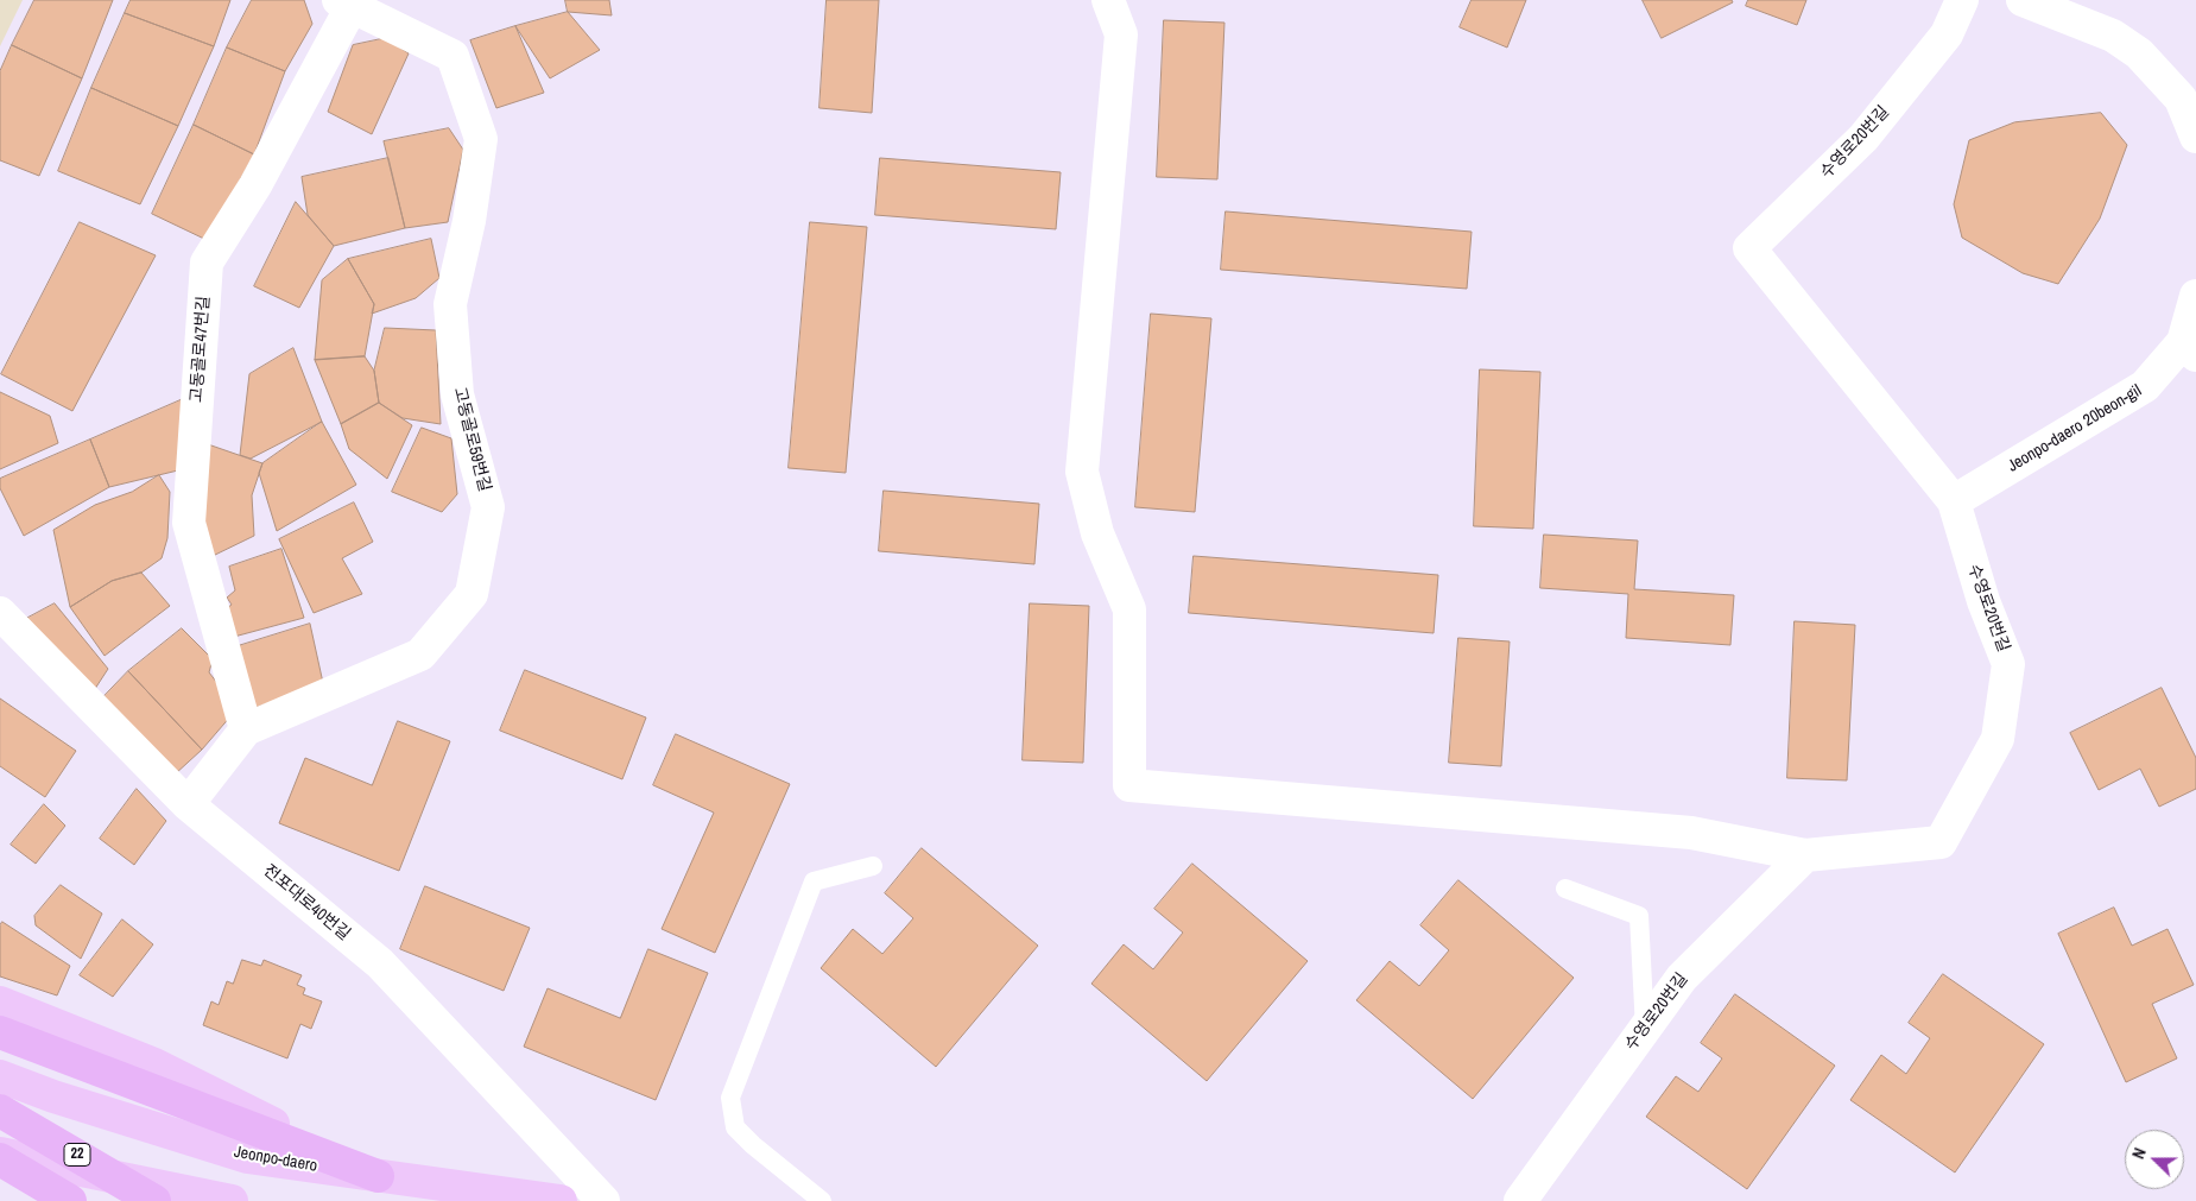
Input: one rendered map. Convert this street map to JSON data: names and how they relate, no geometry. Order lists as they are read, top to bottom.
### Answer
{
  "streets": {
    "highway": ["22"],
    "main road": ["Jeonpo-daero"],
    "street": [
      "수영로20번길",
      "고동골로47번길",
      "Jeonpo-daero 20beon-gil",
      "고동골로59번길",
      "전포대로40번길"
    ]
  },
  "crossings": [
    ["수영로20번길", "Jeonpo-daero 20beon-gil"],
    ["고동골로47번길", "고동골로59번길"],
    ["고동골로59번길", "전포대로40번길"]
  ],
  "north": "left"
}
